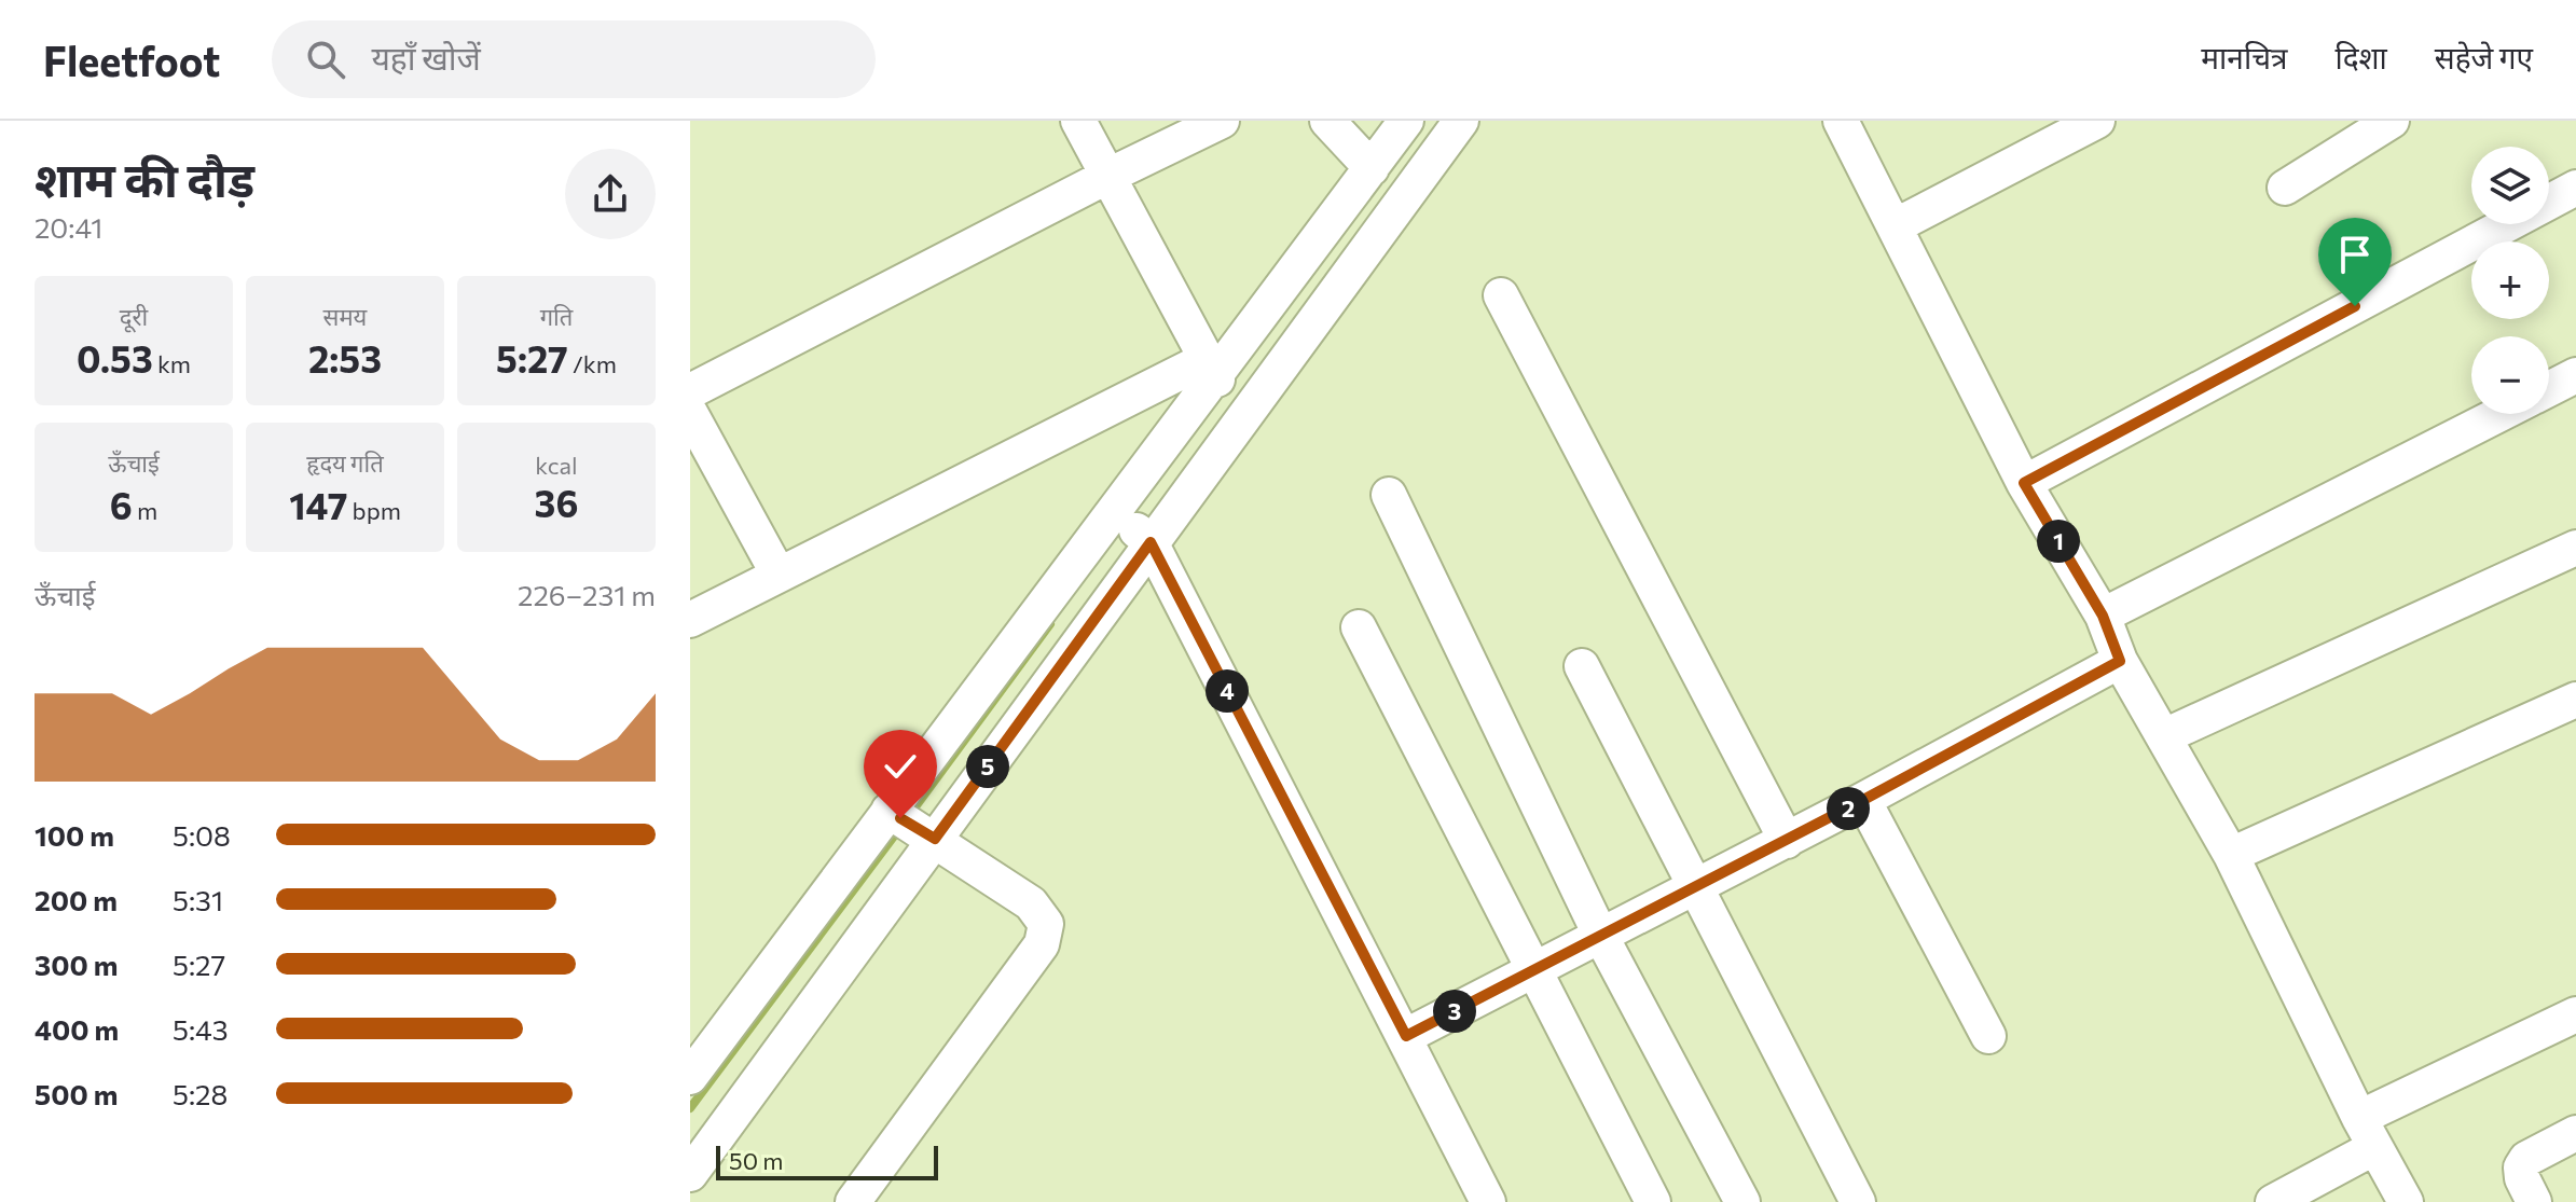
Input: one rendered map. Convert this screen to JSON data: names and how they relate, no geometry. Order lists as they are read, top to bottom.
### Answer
{
  "scale_bar": "50 m",
  "page": {
    "header": "Fleetfoot",
    "search": "यहाँ खोजें",
    "nav": ["मानचित्र", "दिशा", "सहेजे गए"],
    "heading": ["शाम की दौड़", "20:41"],
    "map_buttons": ["+", "−"],
    "stats": [
      ["दूरी", "0.53 km"],
      ["समय", "2:53"],
      ["गति", "5:27 /km"],
      ["ऊँचाई", "6 m"],
      ["हृदय गति", "147 bpm"],
      ["kcal", "36"]
    ],
    "pins": [
      "1",
      "4",
      "5",
      "2",
      "3"
    ],
    "chart": ["ऊँचाई", "226–231 m"],
    "list": [
      {
        "name": "100 m",
        "note": "5:08"
      },
      {
        "name": "200 m",
        "note": "5:31"
      },
      {
        "name": "300 m",
        "note": "5:27"
      },
      {
        "name": "400 m",
        "note": "5:43"
      },
      {
        "name": "500 m",
        "note": "5:28"
      }
    ],
    "scale": "50 m"
  }
}
